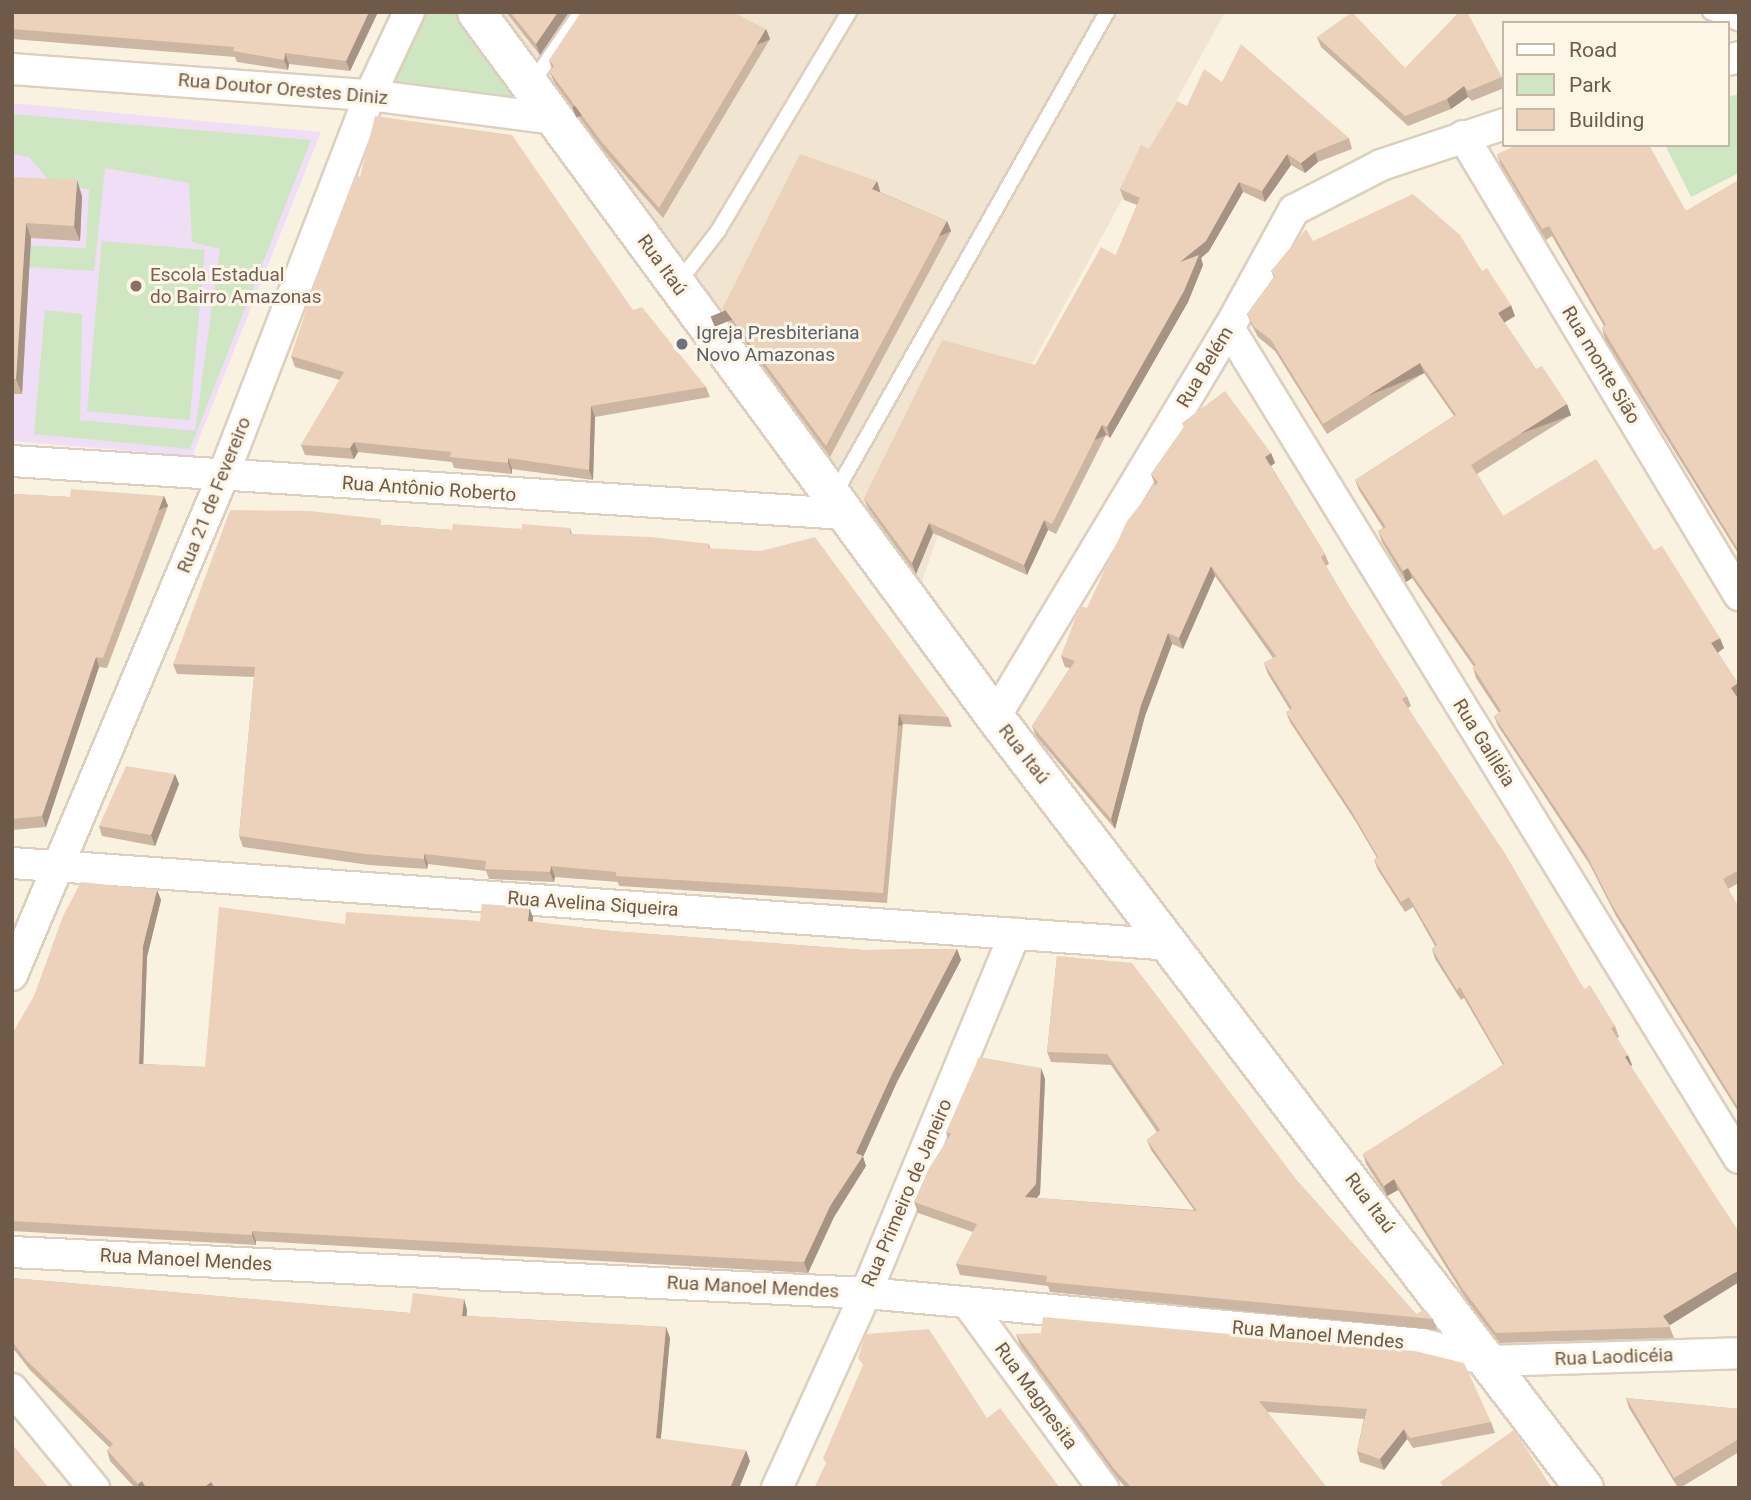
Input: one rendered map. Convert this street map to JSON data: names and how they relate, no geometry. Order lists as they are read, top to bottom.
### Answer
{
  "streets": {
    "street": [
      "Rua Doutor Orestes Diniz",
      "Rua Itaú",
      "Rua monte Sião",
      "Rua Belém",
      "Rua Antônio Roberto",
      "Rua 21 de Fevereiro",
      "Rua Galiléia",
      "Rua Avelina Siqueira",
      "Rua Primeiro de Janeiro",
      "Rua Manoel Mendes",
      "Rua Laodicéia",
      "Rua Magnesita"
    ]
  },
  "crossings": [
    ["Rua Doutor Orestes Diniz", "Rua Itaú"],
    ["Rua Doutor Orestes Diniz", "Rua 21 de Fevereiro"],
    ["Rua Itaú", "Rua Belém"],
    ["Rua Itaú", "Rua Antônio Roberto"],
    ["Rua Itaú", "Rua Avelina Siqueira"],
    ["Rua Itaú", "Rua Manoel Mendes"],
    ["Rua Itaú", "Rua Laodicéia"],
    ["Rua monte Sião", "Rua Belém"],
    ["Rua Belém", "Rua Galiléia"],
    ["Rua Antônio Roberto", "Rua 21 de Fevereiro"],
    ["Rua 21 de Fevereiro", "Rua Avelina Siqueira"],
    ["Rua Avelina Siqueira", "Rua Primeiro de Janeiro"],
    ["Rua Primeiro de Janeiro", "Rua Manoel Mendes"],
    ["Rua Manoel Mendes", "Rua Laodicéia"],
    ["Rua Manoel Mendes", "Rua Magnesita"]
  ],
  "places": ["Escola Estadual do Bairro Amazonas", "Igreja Presbiteriana Novo Amazonas"],
  "legend": ["Road", "Park", "Building"]
}
